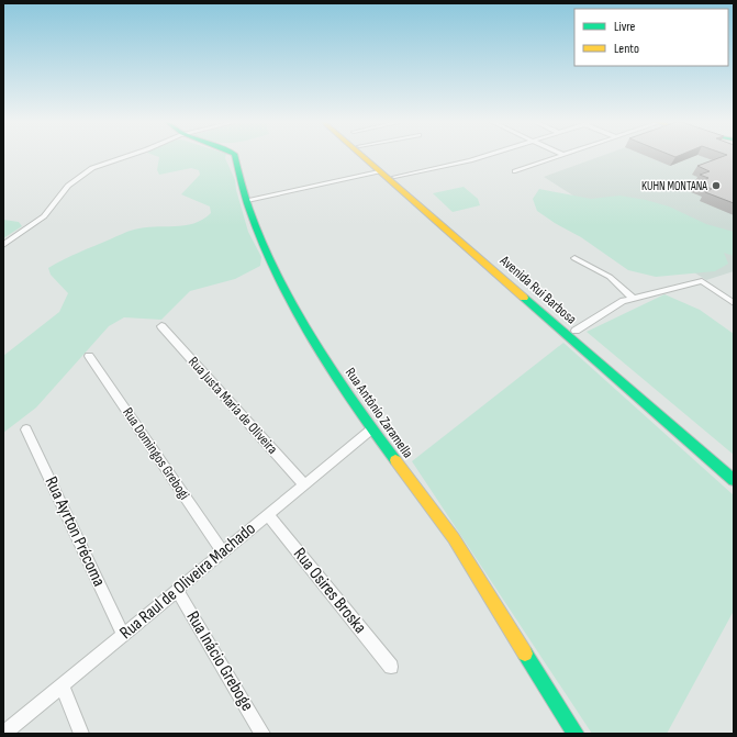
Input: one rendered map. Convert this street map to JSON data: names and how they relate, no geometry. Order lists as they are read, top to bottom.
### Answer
{
  "streets": {
    "main road": ["Avenida Rui Barbosa", "Rua Antônio Zaramella"],
    "street": [
      "Rua Justa Maria de Oliveira",
      "Rua Domingos Grebogi",
      "Rua Ayrton Précoma",
      "Rua Raul de Oliveira Machado",
      "Rua Osires Broska",
      "Rua Inácio Greboge"
    ]
  },
  "crossings": [
    ["Rua Justa Maria de Oliveira", "Rua Raul de Oliveira Machado"],
    ["Rua Antônio Zaramella", "Rua Raul de Oliveira Machado"],
    ["Rua Domingos Grebogi", "Rua Raul de Oliveira Machado"],
    ["Rua Ayrton Précoma", "Rua Raul de Oliveira Machado"],
    ["Rua Raul de Oliveira Machado", "Rua Osires Broska"],
    ["Rua Raul de Oliveira Machado", "Rua Inácio Greboge"]
  ],
  "places": ["KUHN MONTANA"],
  "legend": ["Livre", "Lento"]
}
